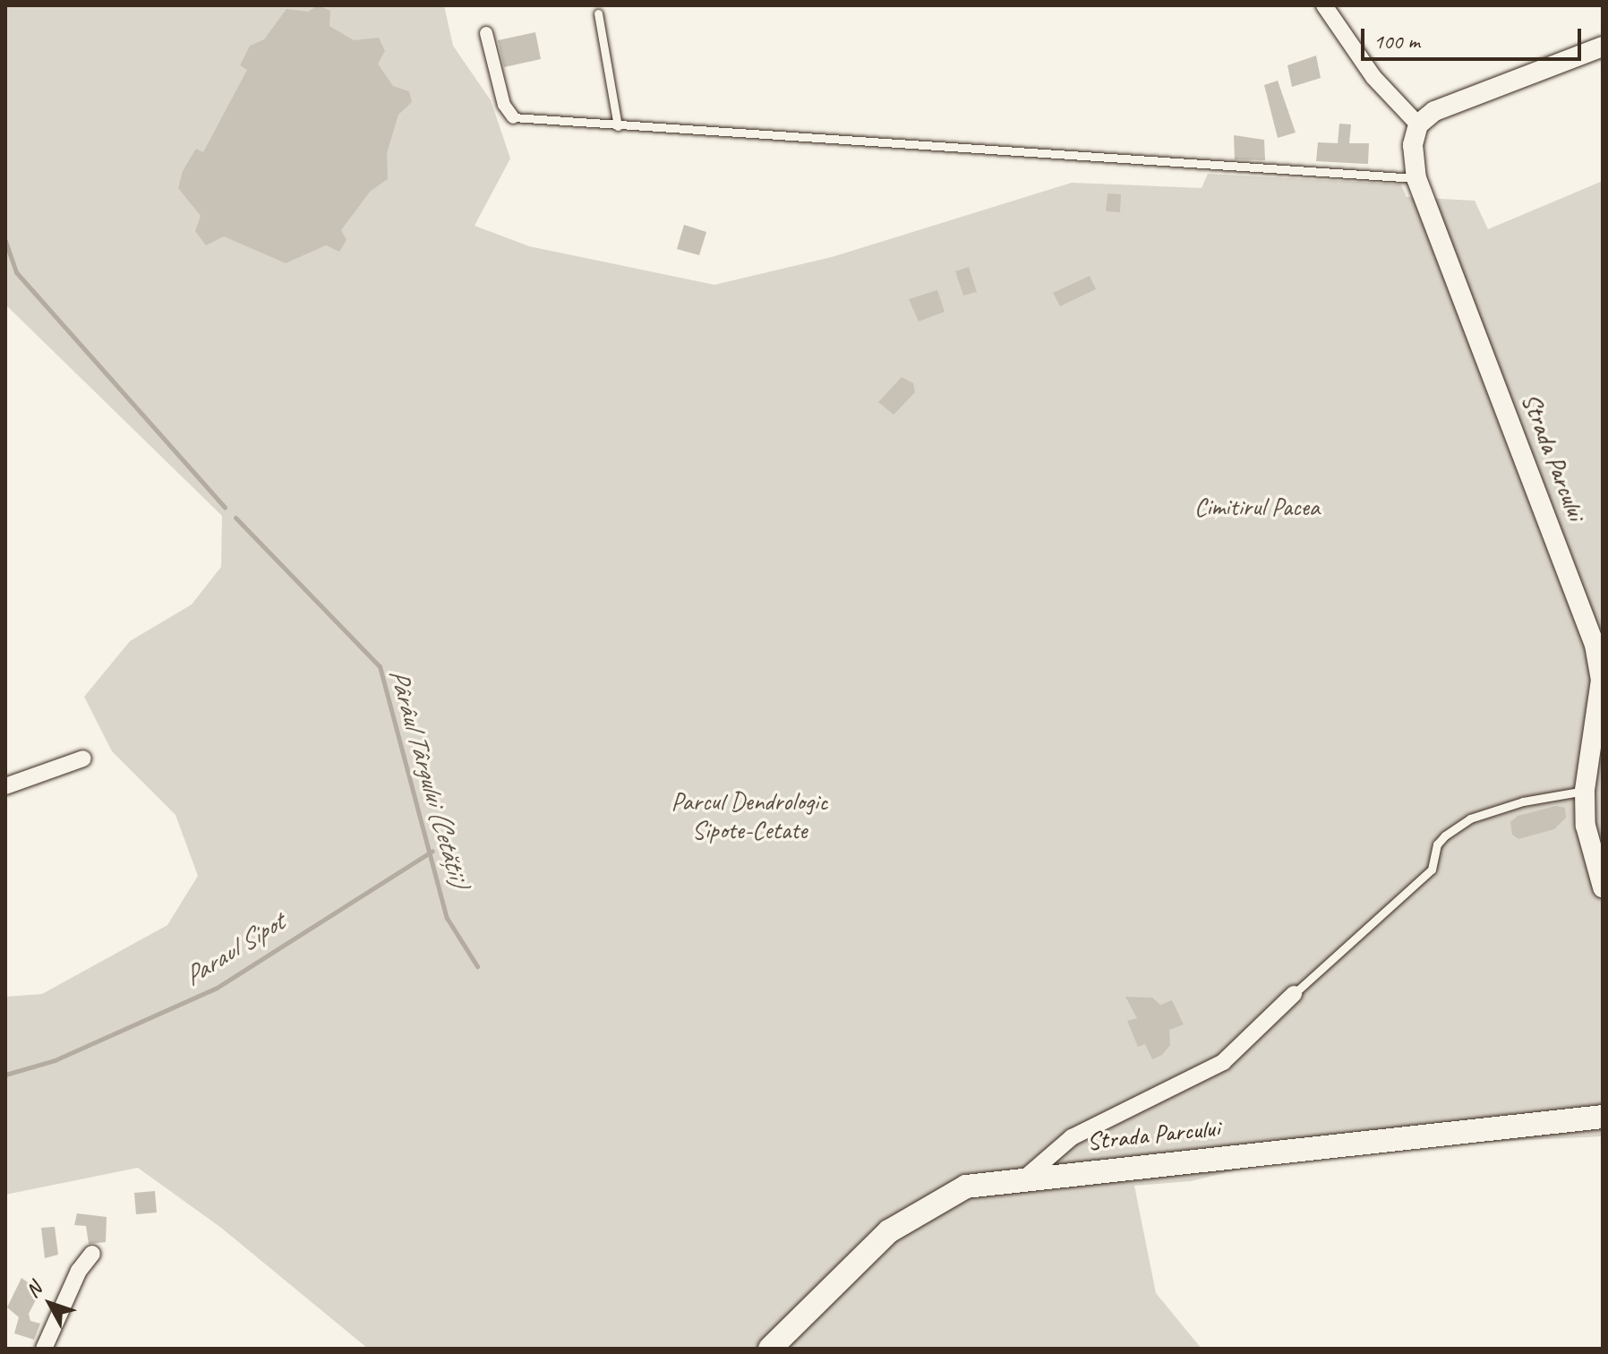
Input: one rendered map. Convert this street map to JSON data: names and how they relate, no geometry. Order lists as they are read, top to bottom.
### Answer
{
  "streets": {
    "main road": ["Strada Parcului"]
  },
  "water": ["Pârâul Târgului (Cetății)", "Paraul Sipot"],
  "parks": ["Cimitirul Pacea", "Parcul Dendrologic Sipote-Cetate"],
  "scale_bar": "100 m",
  "north": "top left"
}
